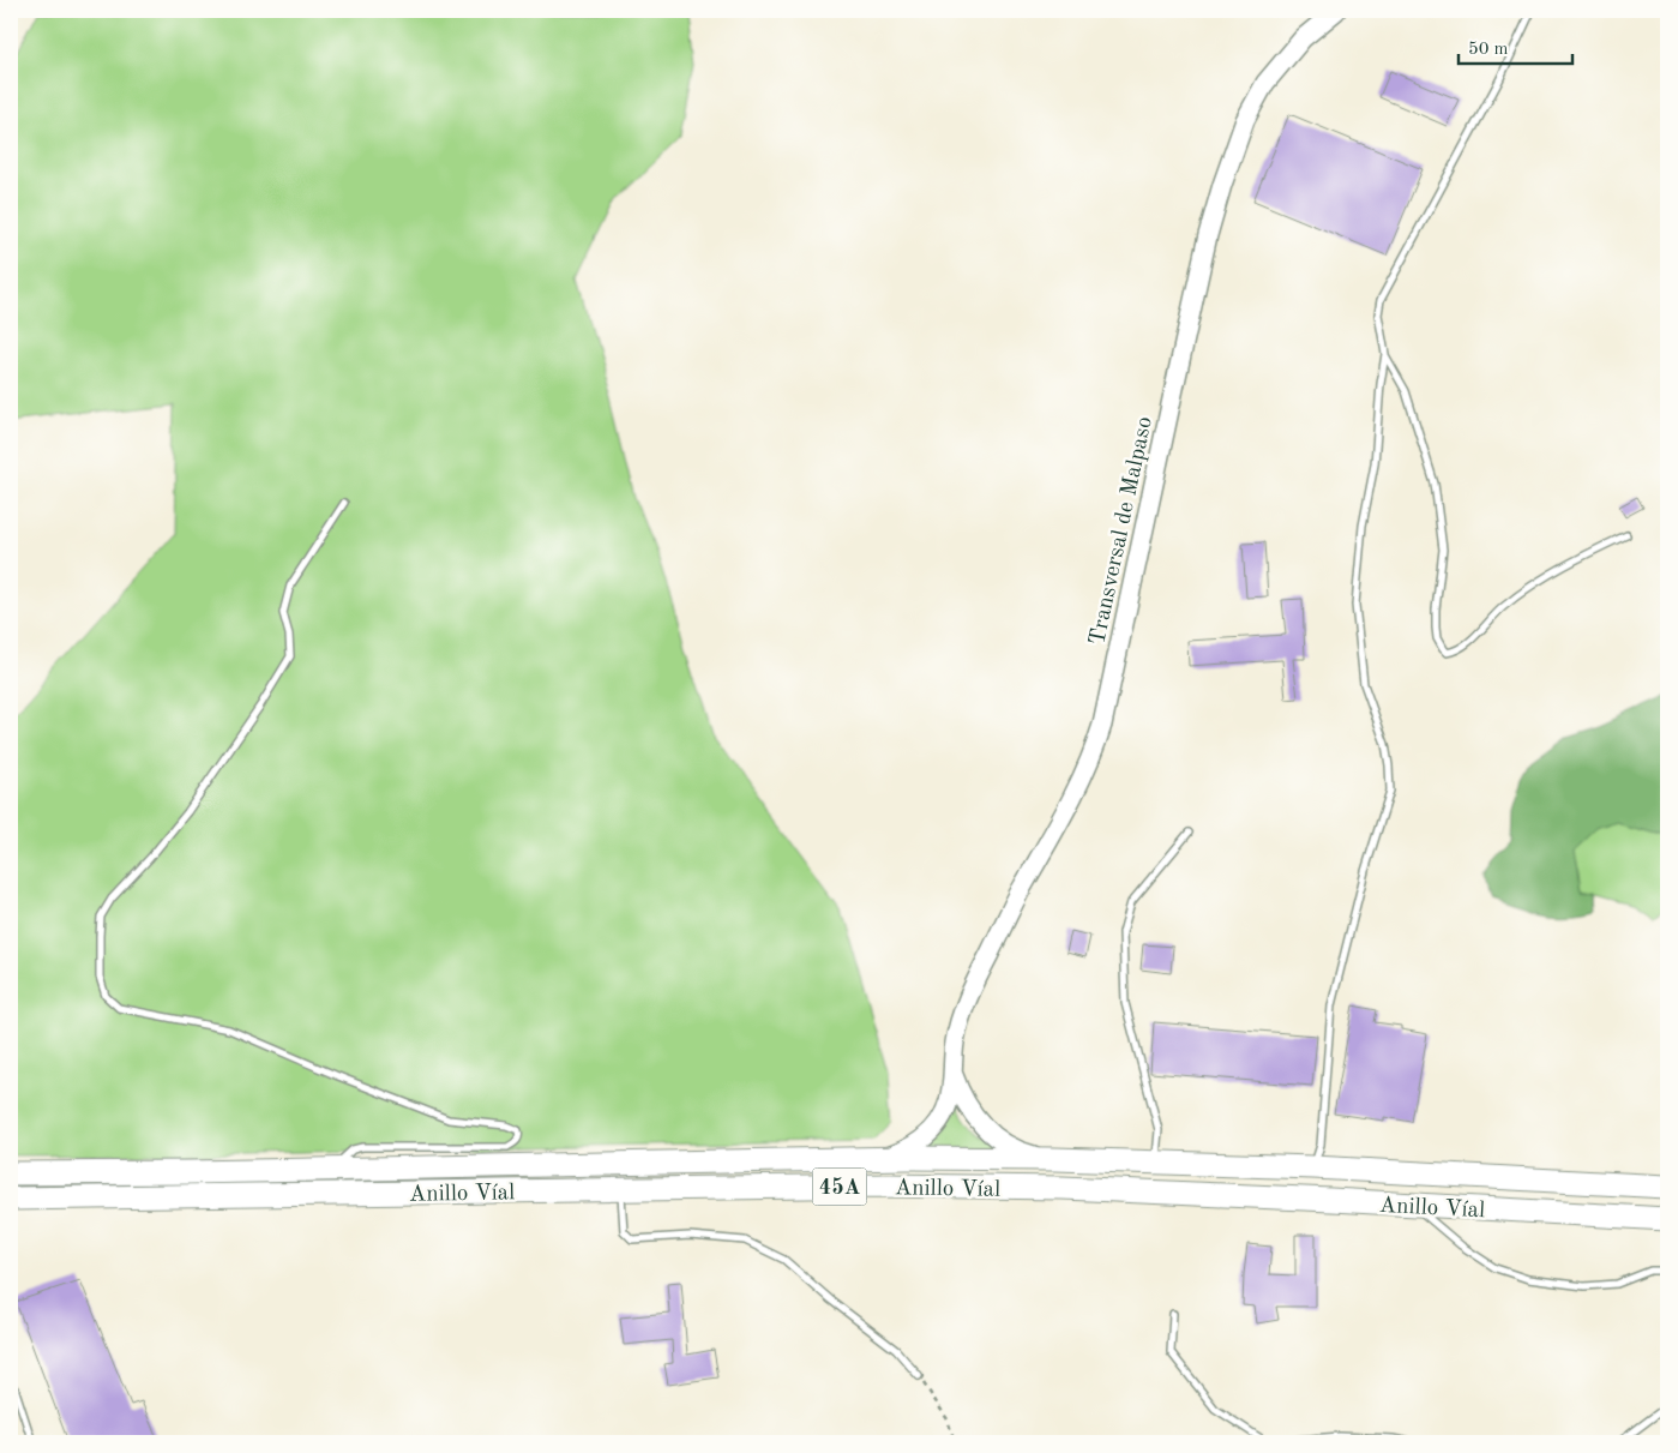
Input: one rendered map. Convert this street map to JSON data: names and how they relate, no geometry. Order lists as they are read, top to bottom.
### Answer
{
  "streets": {
    "highway": ["45A", "Anillo Víal"],
    "main road": ["Transversal de Malpaso"]
  },
  "crossings": [
    ["Transversal de Malpaso", "Anillo Víal"]
  ],
  "scale_bar": "50 m"
}
